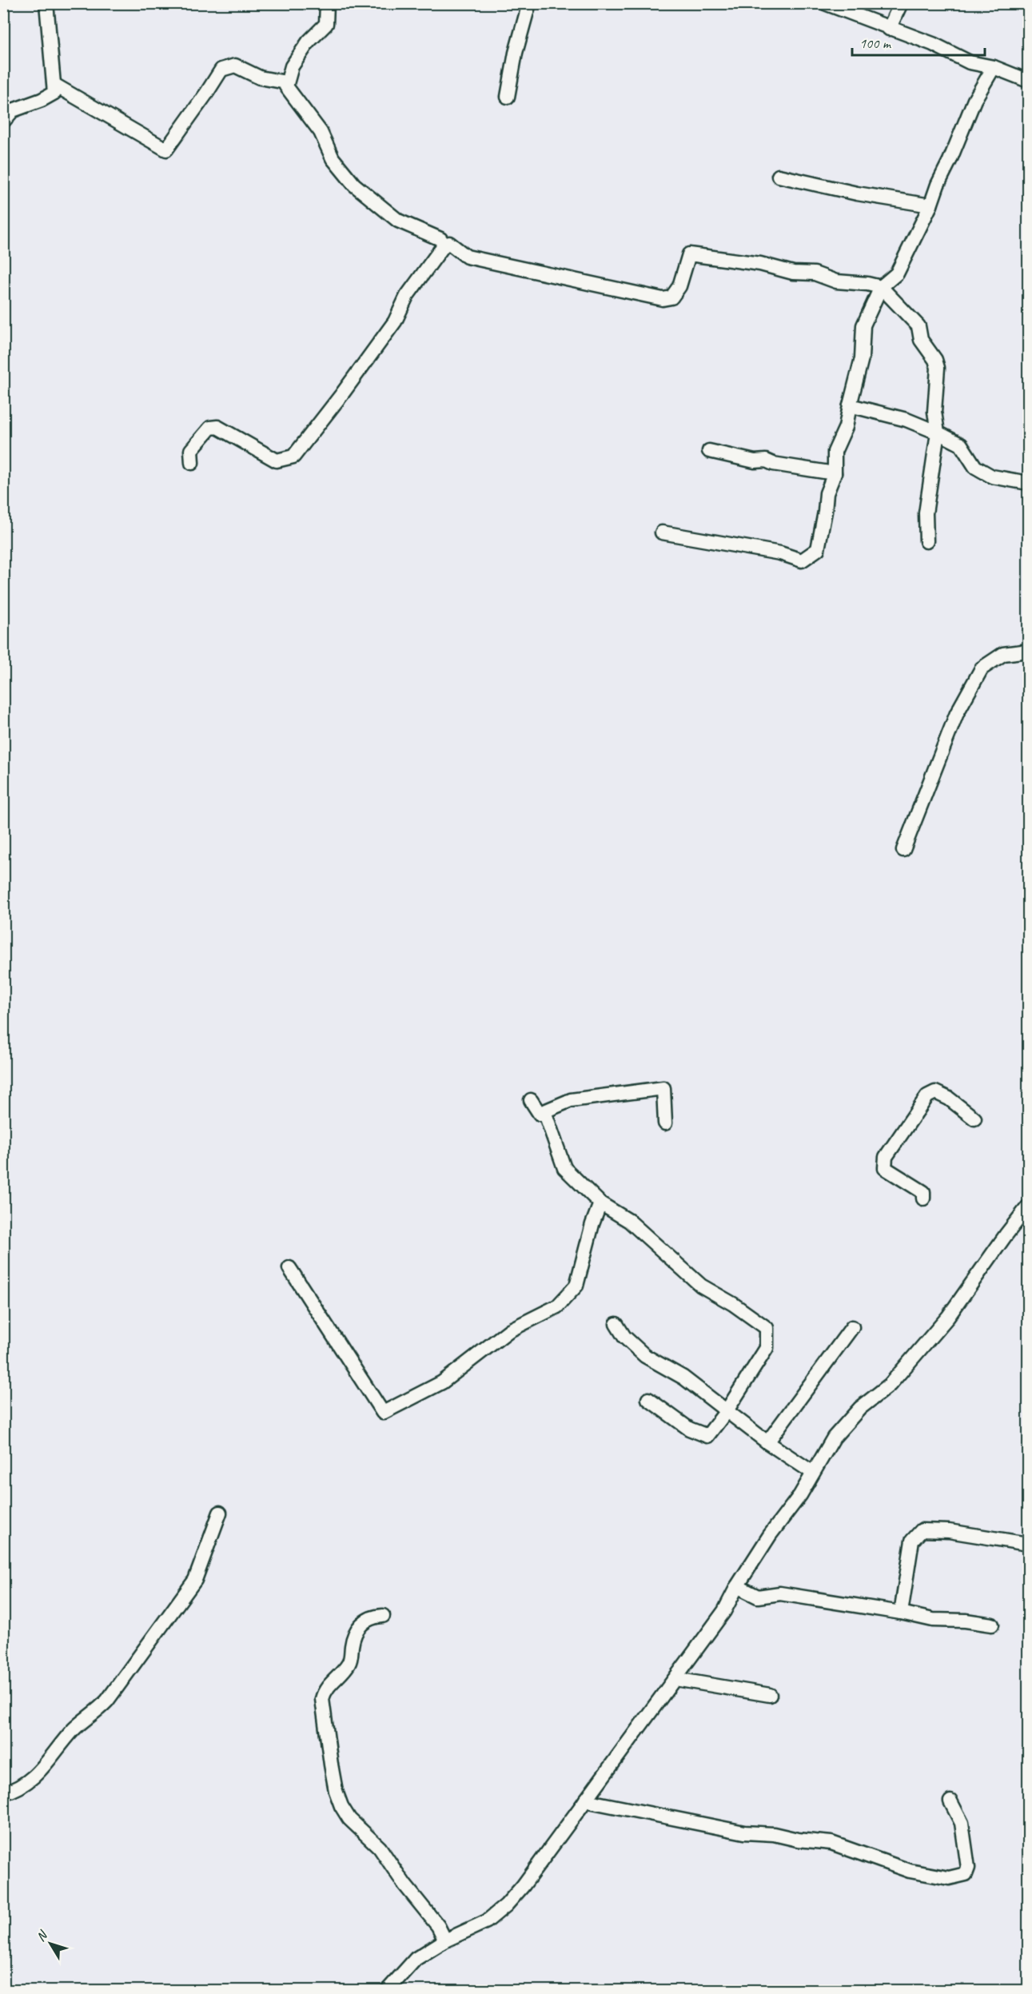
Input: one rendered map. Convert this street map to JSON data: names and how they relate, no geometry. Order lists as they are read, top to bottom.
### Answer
{
  "scale_bar": "100 m",
  "north": "top left"
}
